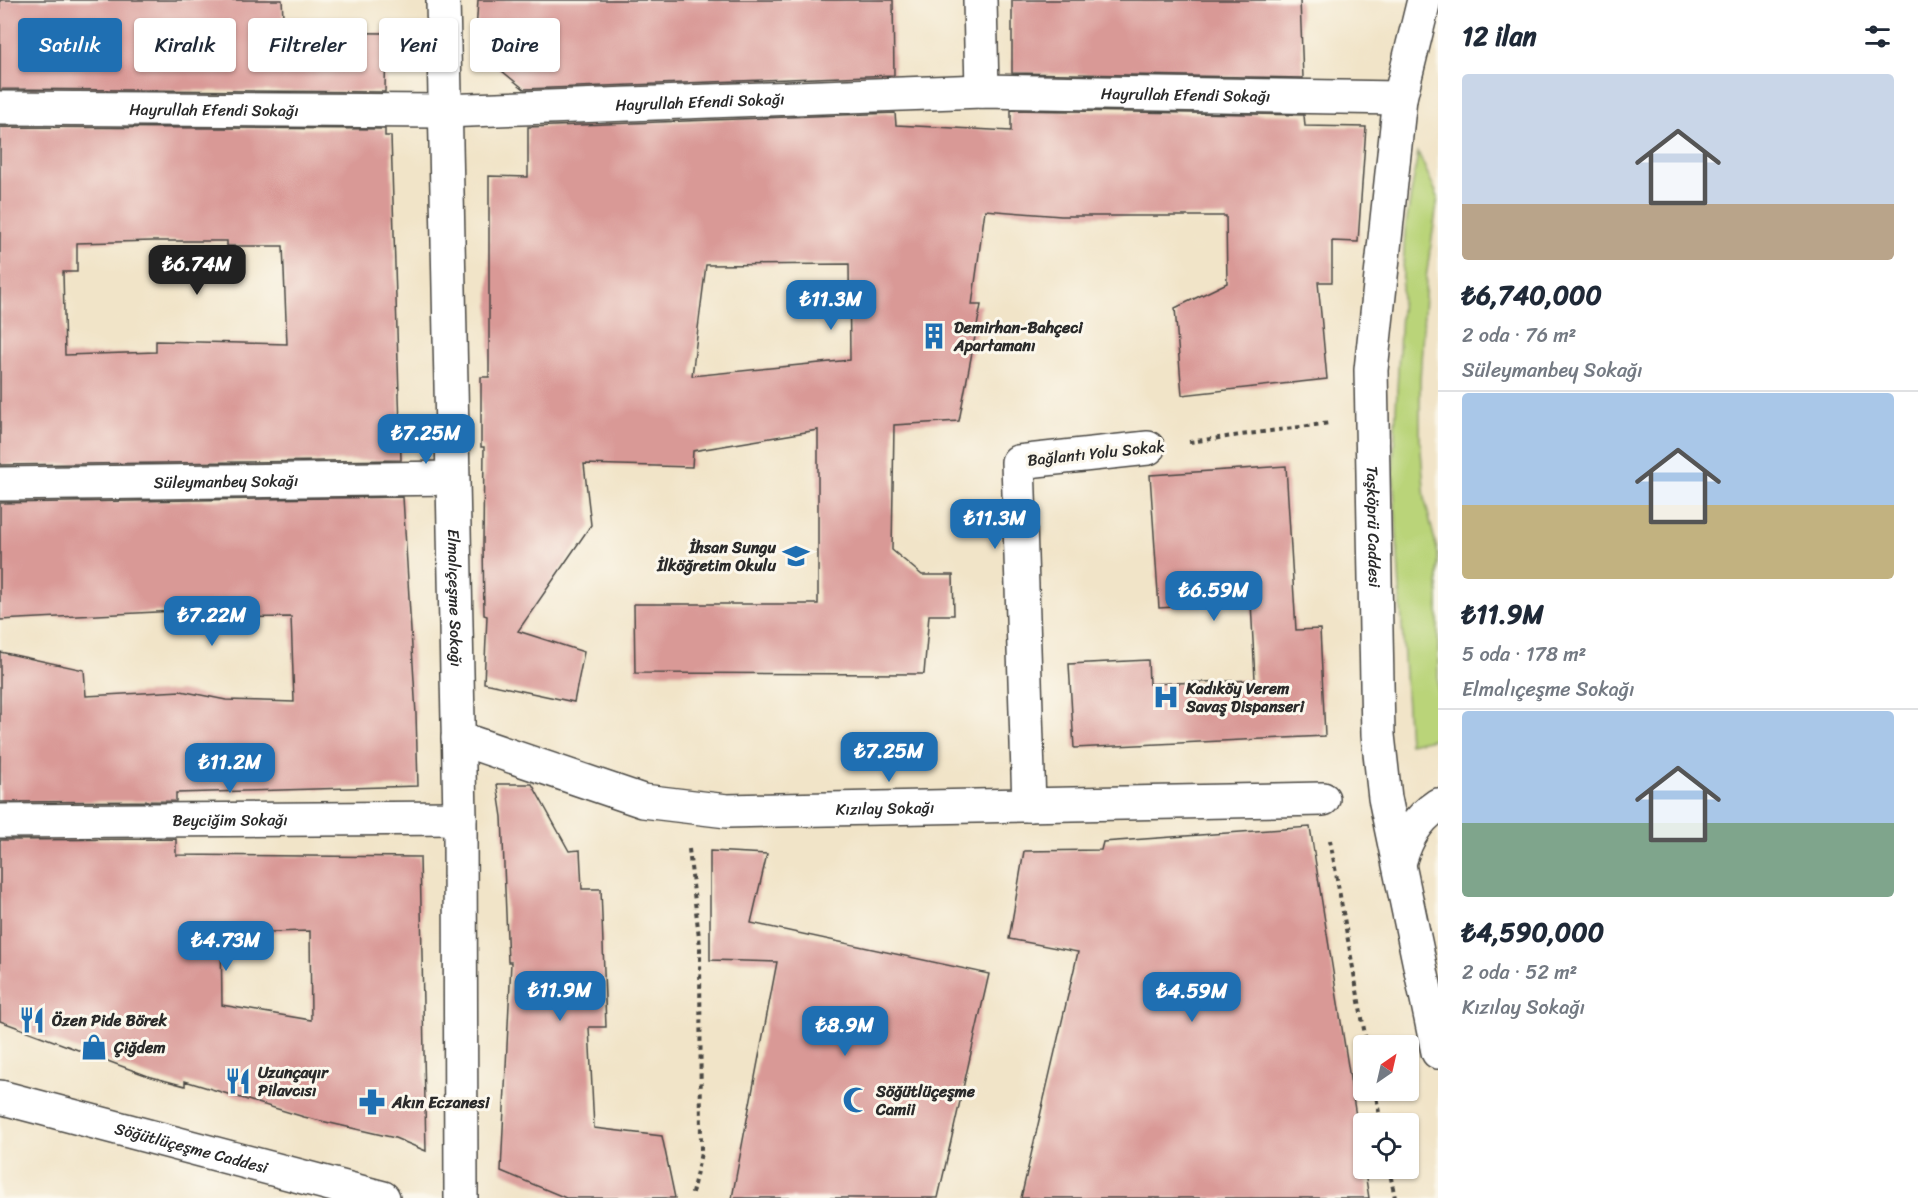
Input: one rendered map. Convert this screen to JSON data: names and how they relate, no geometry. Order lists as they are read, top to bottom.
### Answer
{
  "streets": {
    "street": [
      "Hayrullah Efendi Sokağı",
      "Bağlantı Yolu Sokak",
      "Süleymanbey Sokağı",
      "Taşköprü Caddesi",
      "Elmalıçeşme Sokağı",
      "Kızılay Sokağı",
      "Beyciğim Sokağı",
      "Söğütlüçeşme Caddesi"
    ]
  },
  "crossings": [
    ["Hayrullah Efendi Sokağı", "Taşköprü Caddesi"],
    ["Hayrullah Efendi Sokağı", "Elmalıçeşme Sokağı"],
    ["Bağlantı Yolu Sokak", "Taşköprü Caddesi"],
    ["Bağlantı Yolu Sokak", "Kızılay Sokağı"],
    ["Süleymanbey Sokağı", "Elmalıçeşme Sokağı"],
    ["Elmalıçeşme Sokağı", "Kızılay Sokağı"],
    ["Elmalıçeşme Sokağı", "Beyciğim Sokağı"]
  ],
  "places": {
    "building": ["Demirhan-Bahçeci Apartamanı"],
    "school or university": ["İhsan Sungu İlköğretim Okulu"],
    "hospital": ["Kadıköy Verem Savaş Dispanseri"],
    "restaurant": ["Özen Pide Börek", "Uzunçayır Pilavcısı"],
    "shop": ["Çiğdem"],
    "mosque": ["Söğütlüçeşme Camii"],
    "pharmacy": ["Akın Eczanesi"]
  },
  "north": "top right",
  "page": {
    "heading": "12 ilan",
    "chip": [
      "Satılık",
      "Kiralık",
      "Filtreler",
      "Yeni",
      "Daire"
    ],
    "list": [
      {
        "name": "₺6,740,000",
        "note": "2 oda · 76 m² · Süleymanbey Sokağı"
      },
      {
        "name": "₺11.9M",
        "note": "5 oda · 178 m² · Elmalıçeşme Sokağı"
      },
      {
        "name": "₺4,590,000",
        "note": "2 oda · 52 m² · Kızılay Sokağı"
      }
    ],
    "price": [
      "₺6.74M",
      "₺11.3M",
      "₺7.25M",
      "₺11.3M",
      "₺6.59M",
      "₺7.22M",
      "₺7.25M",
      "₺11.2M",
      "₺4.73M",
      "₺11.9M",
      "₺4.59M",
      "₺8.9M"
    ]
  }
}
